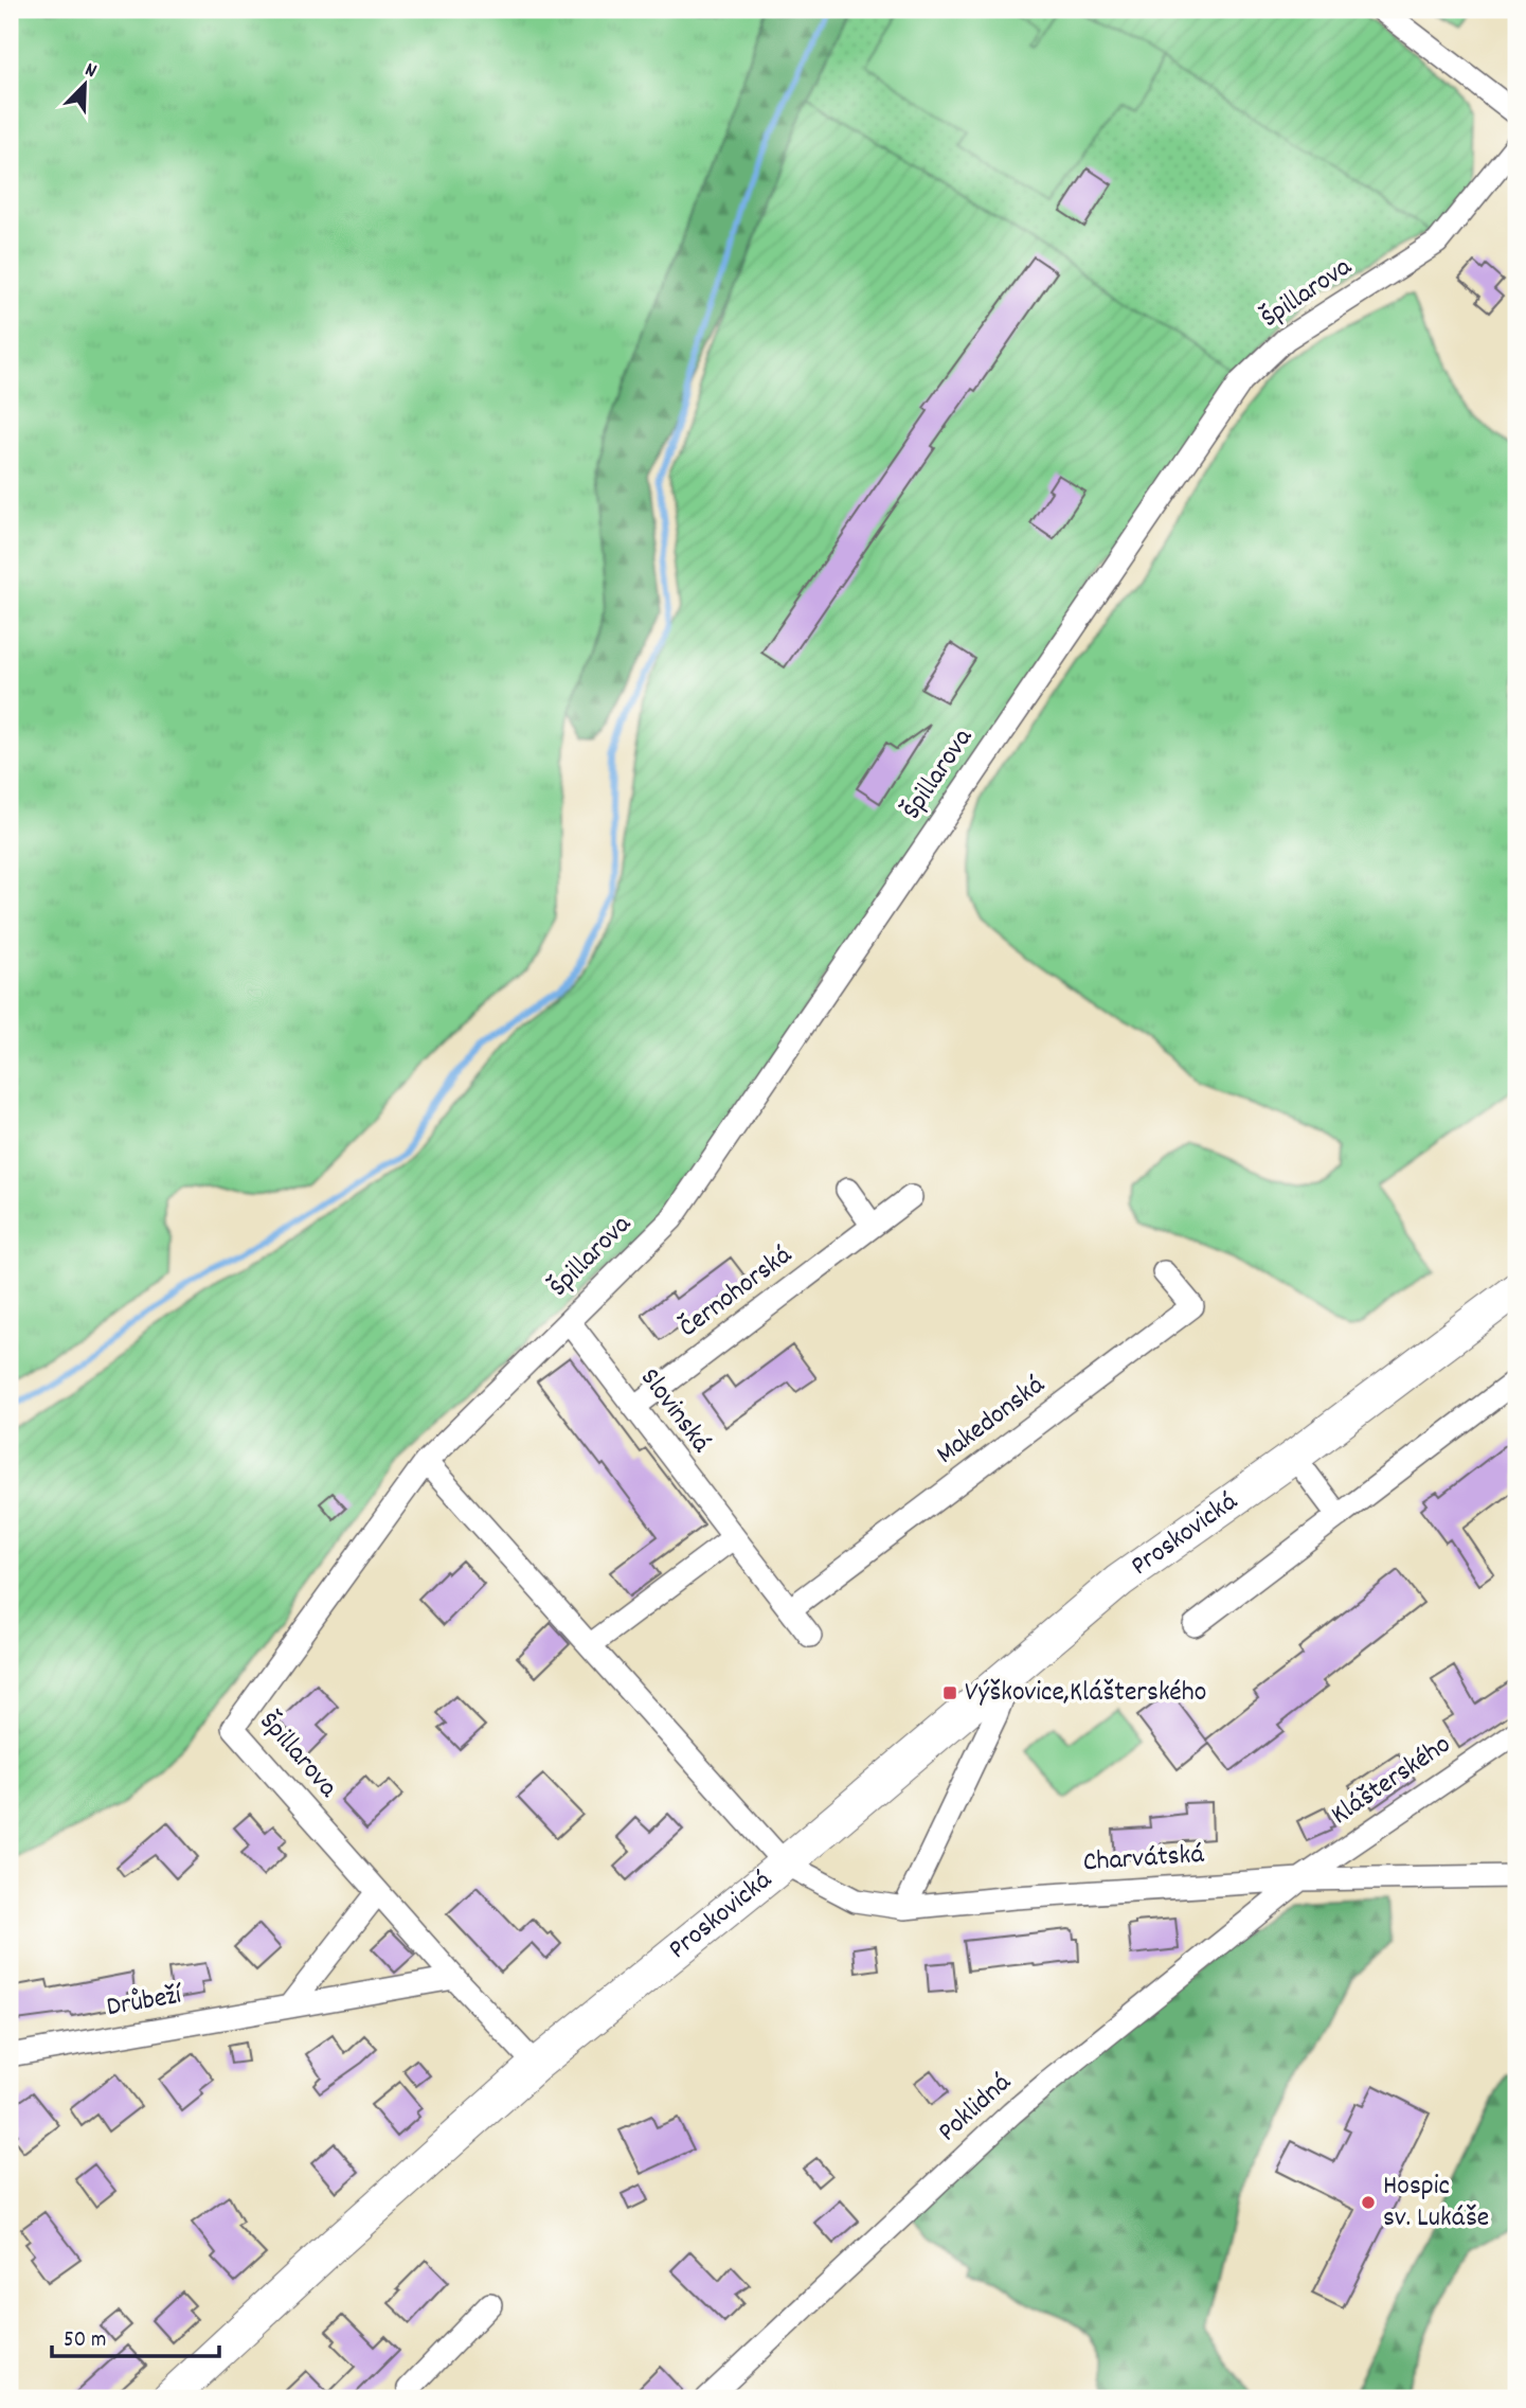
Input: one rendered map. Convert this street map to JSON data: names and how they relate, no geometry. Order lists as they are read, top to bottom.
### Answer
{
  "streets": {
    "street": [
      "Špillarova",
      "Černohorská",
      "Slovinská",
      "Makedonská",
      "Proskovická",
      "Klášterského",
      "Charvátská",
      "Drůbeží",
      "Poklidná"
    ]
  },
  "crossings": [
    ["Špillarova", "Slovinská"],
    ["Špillarova", "Proskovická"],
    ["Špillarova", "Drůbeží"],
    ["Černohorská", "Slovinská"],
    ["Slovinská", "Makedonská"],
    ["Proskovická", "Charvátská"],
    ["Klášterského", "Charvátská"],
    ["Klášterského", "Poklidná"],
    ["Charvátská", "Poklidná"]
  ],
  "places": {
    "transit": ["Výškovice,Klášterského"],
    "other": ["Hospic sv. Lukáše"]
  },
  "scale_bar": "50 m",
  "north": "top right"
}
